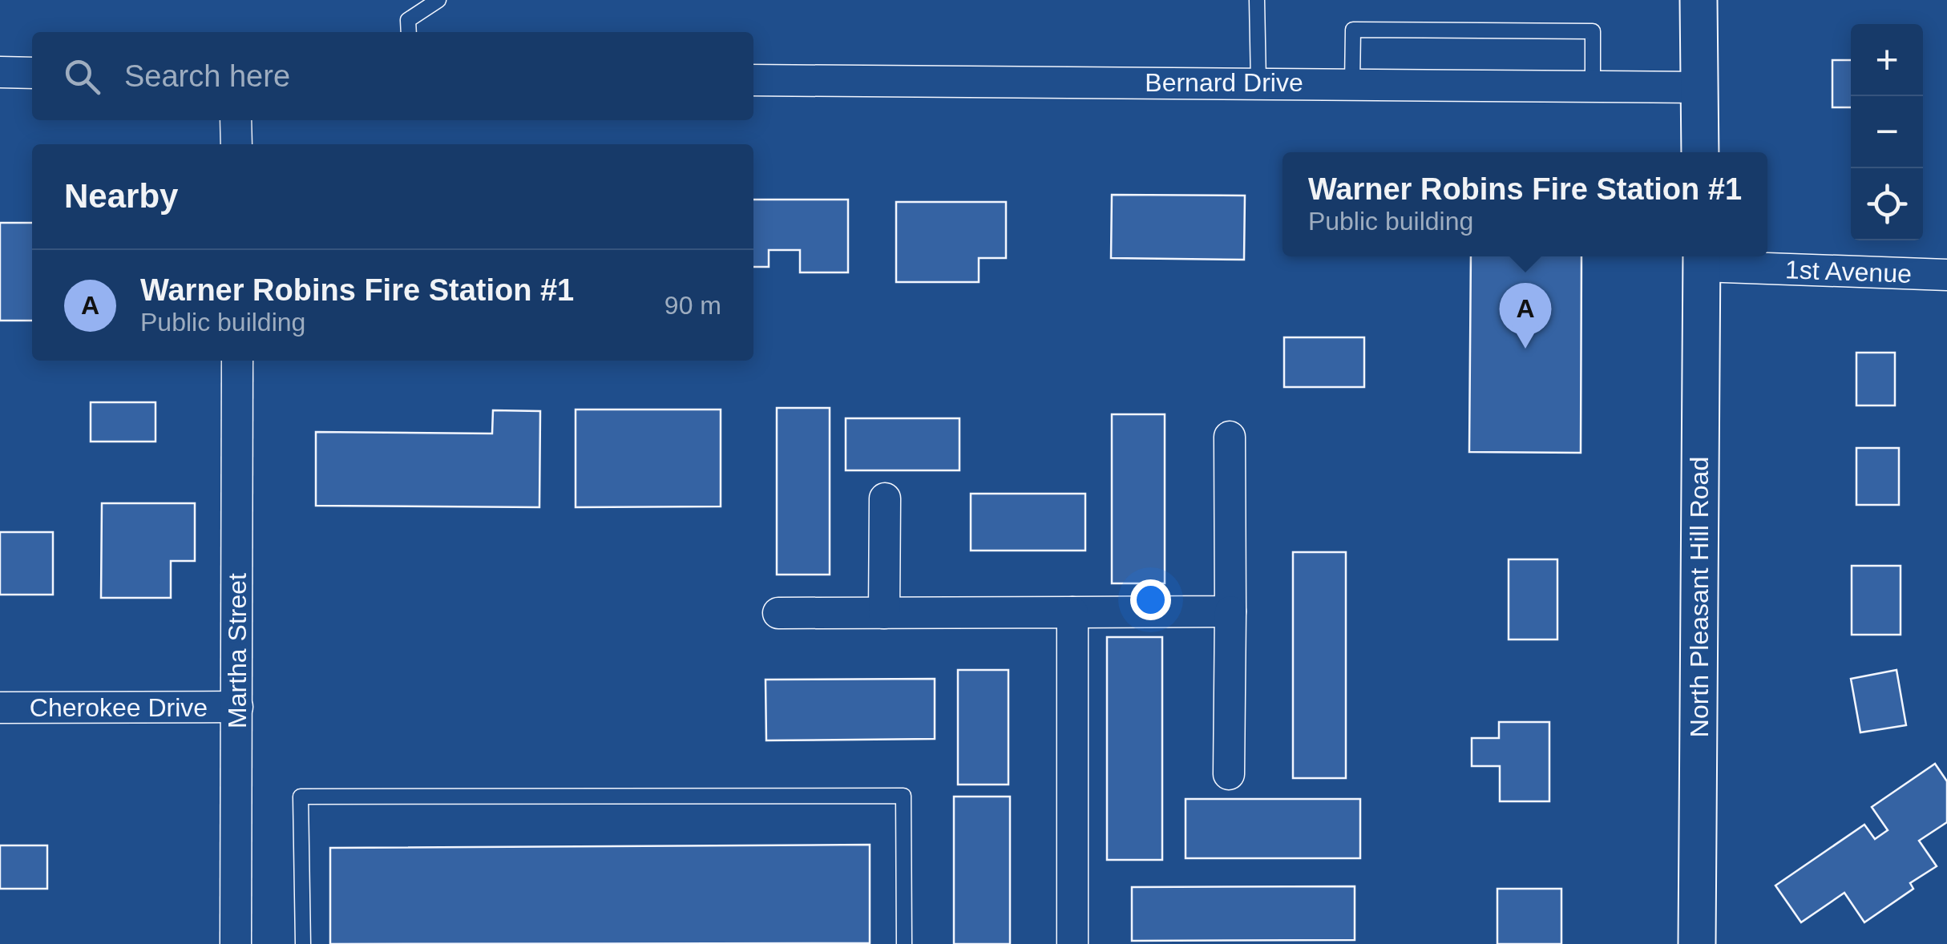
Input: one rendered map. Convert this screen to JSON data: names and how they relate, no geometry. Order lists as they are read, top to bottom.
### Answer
{
  "streets": {
    "street": [
      "Bernard Drive",
      "1st Avenue",
      "North Pleasant Hill Road",
      "Martha Street",
      "Cherokee Drive"
    ]
  },
  "crossings": [
    ["1st Avenue", "North Pleasant Hill Road"],
    ["Martha Street", "Cherokee Drive"]
  ],
  "page": {
    "map_buttons": ["+", "−"],
    "search": "Search here",
    "heading": "Nearby",
    "popup": ["Warner Robins Fire Station #1", "Public building"],
    "list": [
      {
        "mark": "A",
        "name": "Warner Robins Fire Station #1",
        "note": "Public building",
        "value": "90 m"
      }
    ],
    "pins": "A"
  }
}
